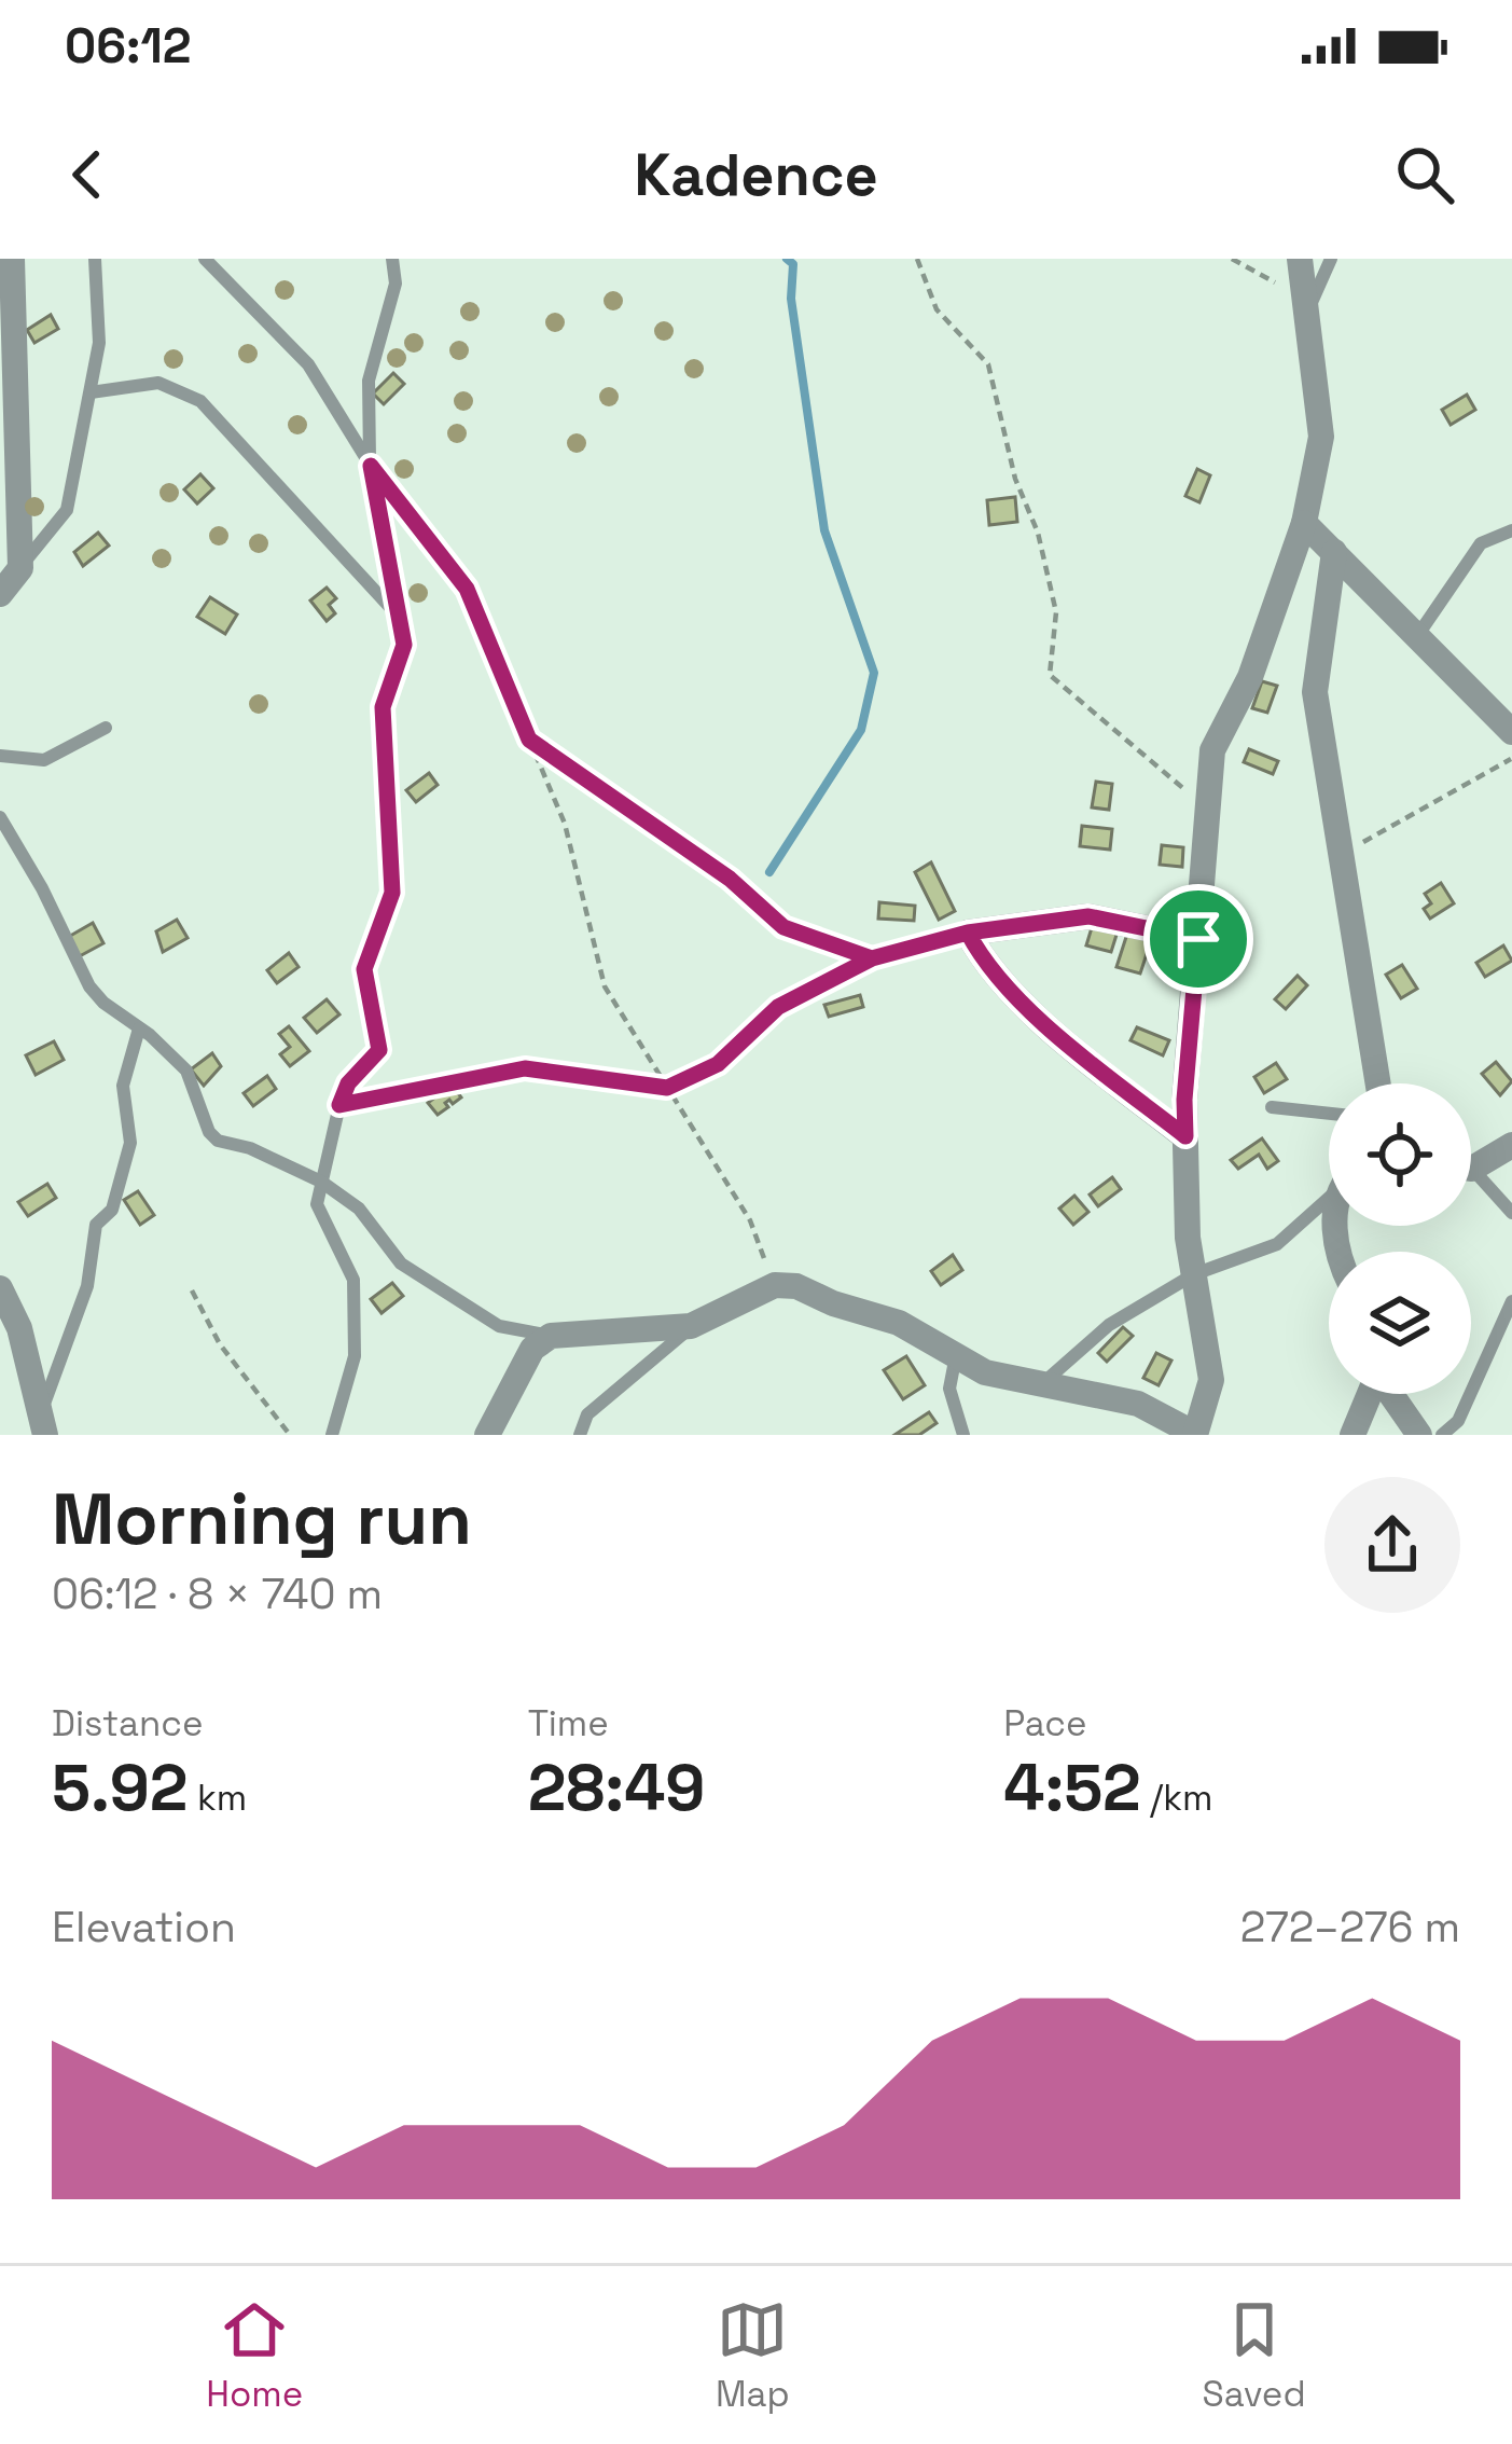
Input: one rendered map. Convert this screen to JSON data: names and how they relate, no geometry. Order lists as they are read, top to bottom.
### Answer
{
  "page": {
    "status": "06:12",
    "header": "Kadence",
    "heading": ["Morning run", "06:12 · 8 × 740 m"],
    "stats": [
      ["Distance", "5.92 km"],
      ["Time", "28:49"],
      ["Pace", "4:52 /km"]
    ],
    "chart": ["Elevation", "272–276 m"],
    "tabs": ["Home", "Map", "Saved"]
  }
}
